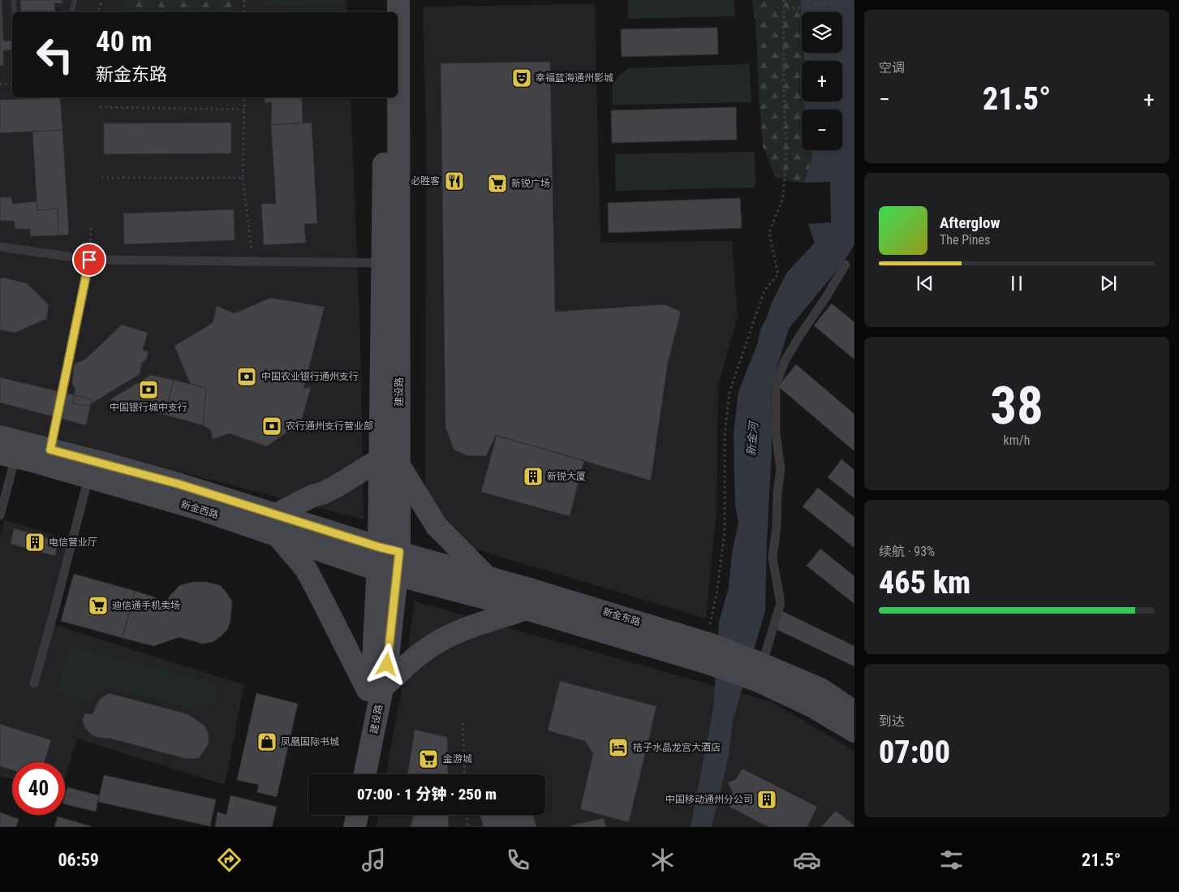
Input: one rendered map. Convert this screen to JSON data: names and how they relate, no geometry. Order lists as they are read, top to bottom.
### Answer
{
  "streets": {
    "street": ["建设路", "新金西路", "新金东路"]
  },
  "crossings": [
    ["建设路", "新金西路"],
    ["建设路", "新金东路"],
    ["新金西路", "新金东路"]
  ],
  "water": ["新金河"],
  "places": {
    "theatre": ["幸福蓝海通州影城"],
    "restaurant": ["必胜客"],
    "supermarket": ["新锐广场", "迪信通手机卖场", "金游城"],
    "bank": ["中国农业银行通州支行", "中国银行城中支行", "农行通州支行营业部"],
    "building": ["新锐大厦", "电信营业厅", "中国移动通州分公司"],
    "shop": ["凤凰国际书城"],
    "hotel": ["桔子水晶龙宫大酒店"]
  },
  "page": {
    "tile": [
      "空调",
      ["38", "km/h"],
      ["续航 · 93%", "465 km"],
      ["到达", "07:00"]
    ],
    "map_buttons": ["+", "−"],
    "turn": ["40 m", "新金东路"],
    "heat": ["−", "21.5°", "+"],
    "song": ["Afterglow", "The Pines"],
    "limit": "40",
    "trip": "07:00 · 1 分钟 · 250 m",
    "tabs": ["06:59", "21.5°"]
  }
}
